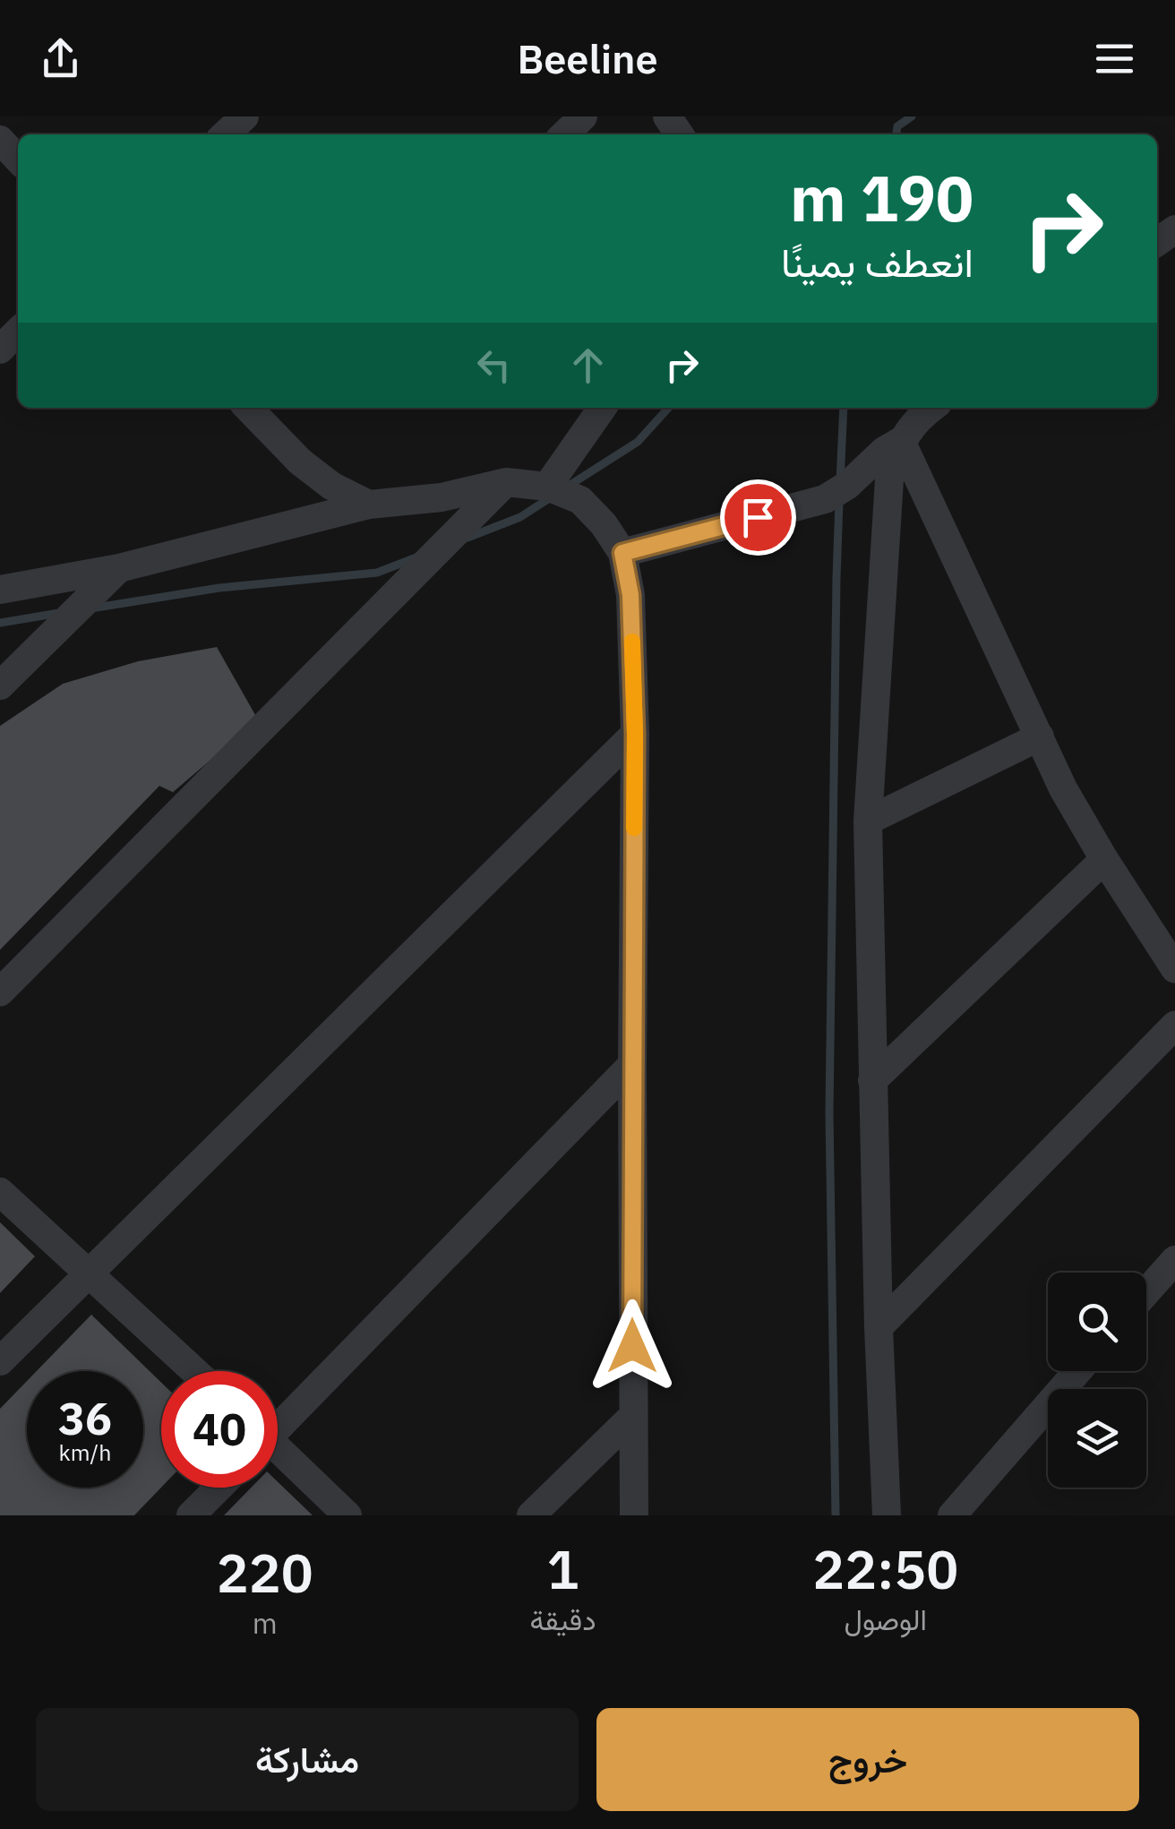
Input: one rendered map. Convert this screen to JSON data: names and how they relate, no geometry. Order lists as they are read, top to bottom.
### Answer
{
  "page": {
    "header": "Beeline",
    "turn": ["190 m", "انعطف يمينًا"],
    "speed": "36 km/h",
    "limit": "40",
    "eta": [
      "22:50",
      "الوصول",
      "1",
      "دقيقة",
      "220",
      "m"
    ],
    "buttons": ["خروج", "مشاركة"]
  }
}
